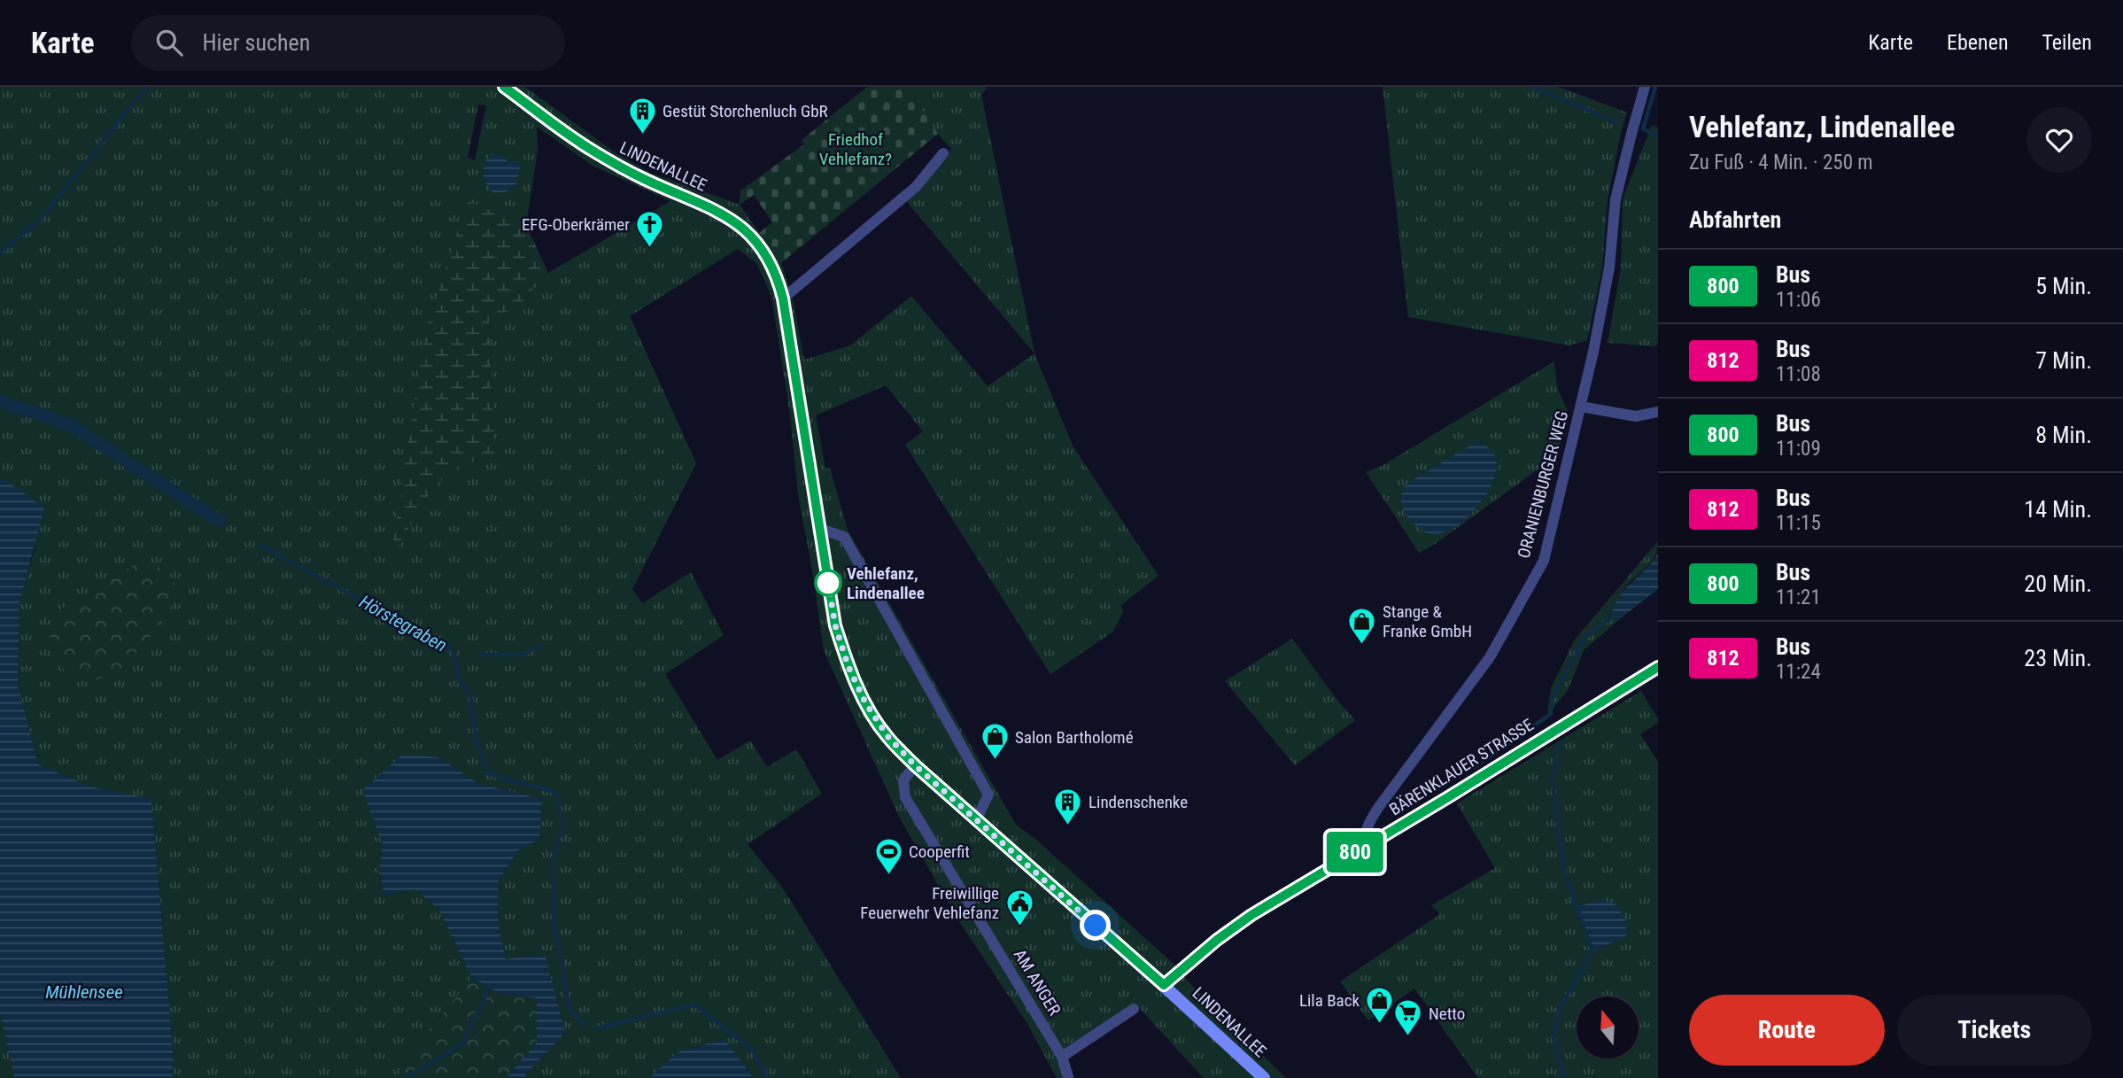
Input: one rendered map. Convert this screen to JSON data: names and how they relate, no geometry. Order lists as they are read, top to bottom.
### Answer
{
  "streets": {
    "main road": ["LINDENALLEE", "BÄRENKLAUER STRASSE"],
    "street": ["ORANIENBURGER WEG", "AM ANGER"]
  },
  "crossings": [
    ["LINDENALLEE", "BÄRENKLAUER STRASSE"],
    ["LINDENALLEE", "AM ANGER"],
    ["ORANIENBURGER WEG", "BÄRENKLAUER STRASSE"]
  ],
  "water": ["Hörstegraben", "Mühlensee"],
  "parks": ["Friedhof Vehlefanz?"],
  "places": {
    "building": ["Gestüt Storchenluch GbR", "Lindenschenke"],
    "church": ["EFG-Oberkrämer"],
    "other": ["Vehlefanz, Lindenallee"],
    "shop": ["Stange & Franke GmbH", "Salon Bartholomé", "Lila Back"],
    "sports": ["Cooperfit"],
    "public building": ["Freiwillige Feuerwehr Vehlefanz"],
    "supermarket": ["Netto"]
  },
  "lines": ["bus line 800"],
  "north": "top",
  "page": {
    "header": "Karte",
    "search": "Hier suchen",
    "nav": ["Karte", "Ebenen", "Teilen"],
    "on_map": "800",
    "heading": [
      ["Vehlefanz, Lindenallee", "Zu Fuß · 4 Min. · 250 m"],
      "Abfahrten"
    ],
    "list": [
      {
        "mark": "800",
        "name": "Bus",
        "note": "11:06",
        "value": "5 Min."
      },
      {
        "mark": "812",
        "name": "Bus",
        "note": "11:08",
        "value": "7 Min."
      },
      {
        "mark": "800",
        "name": "Bus",
        "note": "11:09",
        "value": "8 Min."
      },
      {
        "mark": "812",
        "name": "Bus",
        "note": "11:15",
        "value": "14 Min."
      },
      {
        "mark": "800",
        "name": "Bus",
        "note": "11:21",
        "value": "20 Min."
      },
      {
        "mark": "812",
        "name": "Bus",
        "note": "11:24",
        "value": "23 Min."
      }
    ],
    "buttons": ["Route", "Tickets"]
  }
}
